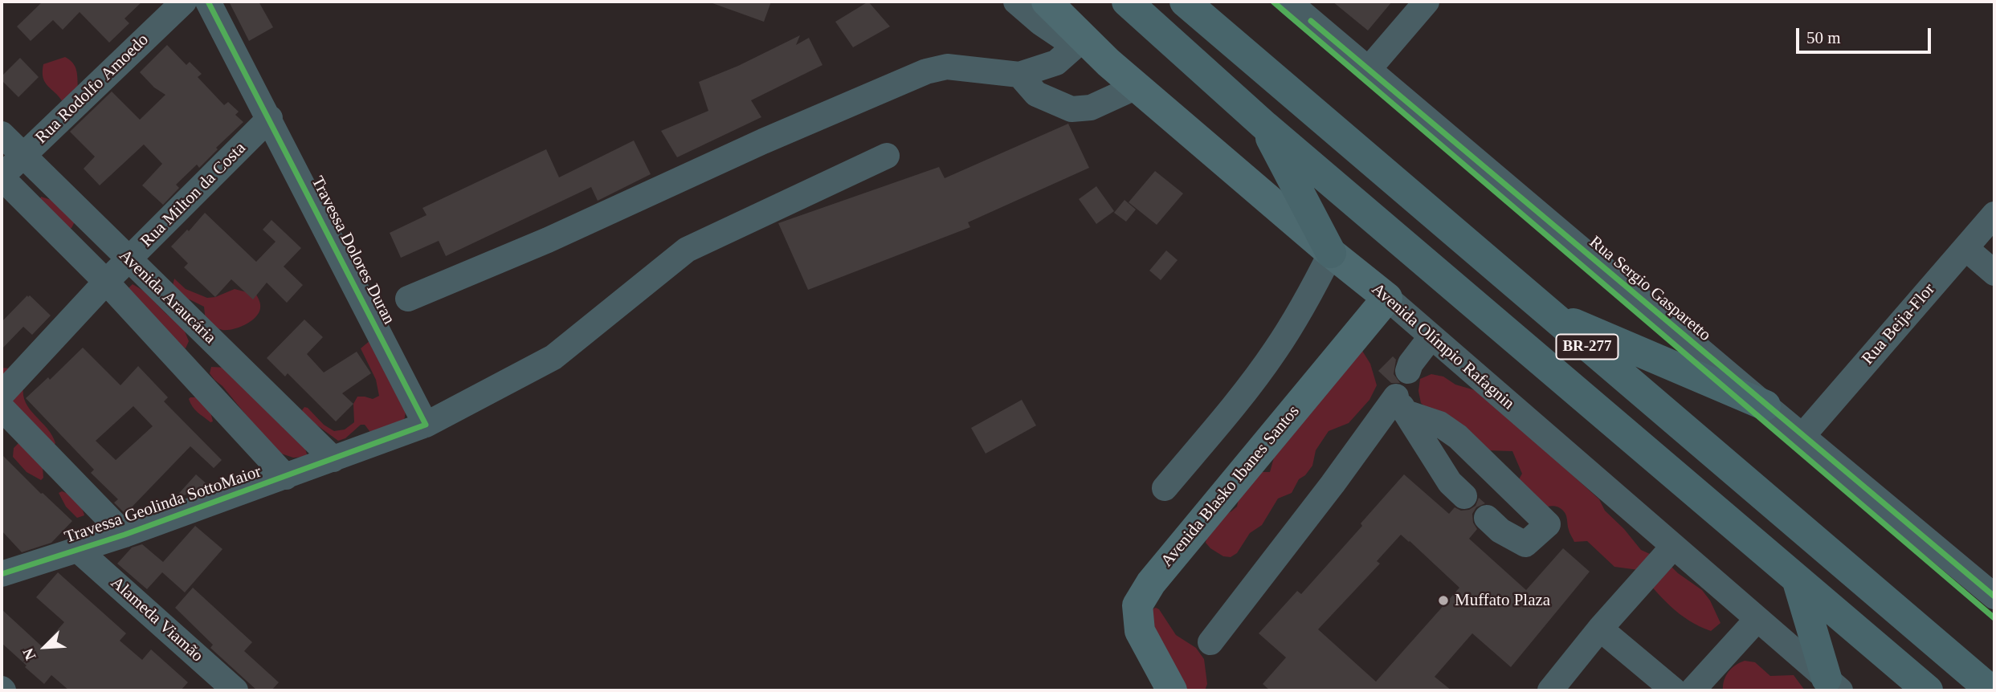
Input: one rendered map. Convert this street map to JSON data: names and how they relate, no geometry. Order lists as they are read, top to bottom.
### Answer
{
  "streets": {
    "highway": ["BR-277"],
    "main road": ["Avenida Olímpio Rafagnin", "Avenida Blasko Ibanes Santos"],
    "street": [
      "Rua Rodolfo Amoedo",
      "Rua Milton da Costa",
      "Travessa Dolores Duran",
      "Rua Sergio Gasparetto",
      "Avenida Araucária",
      "Rua Beija-Flor",
      "Travessa Geolinda SottoMaior",
      "Alameda Viamão"
    ]
  },
  "crossings": [
    ["Rua Rodolfo Amoedo", "Avenida Araucária"],
    ["Rua Milton da Costa", "Travessa Dolores Duran"],
    ["Rua Milton da Costa", "Avenida Araucária"],
    ["Rua Sergio Gasparetto", "Rua Beija-Flor"],
    ["Avenida Araucária", "Travessa Geolinda SottoMaior"],
    ["Avenida Olímpio Rafagnin", "Avenida Blasko Ibanes Santos"],
    ["Travessa Geolinda SottoMaior", "Alameda Viamão"]
  ],
  "places": ["Muffato Plaza"],
  "scale_bar": "50 m",
  "north": "bottom left"
}
